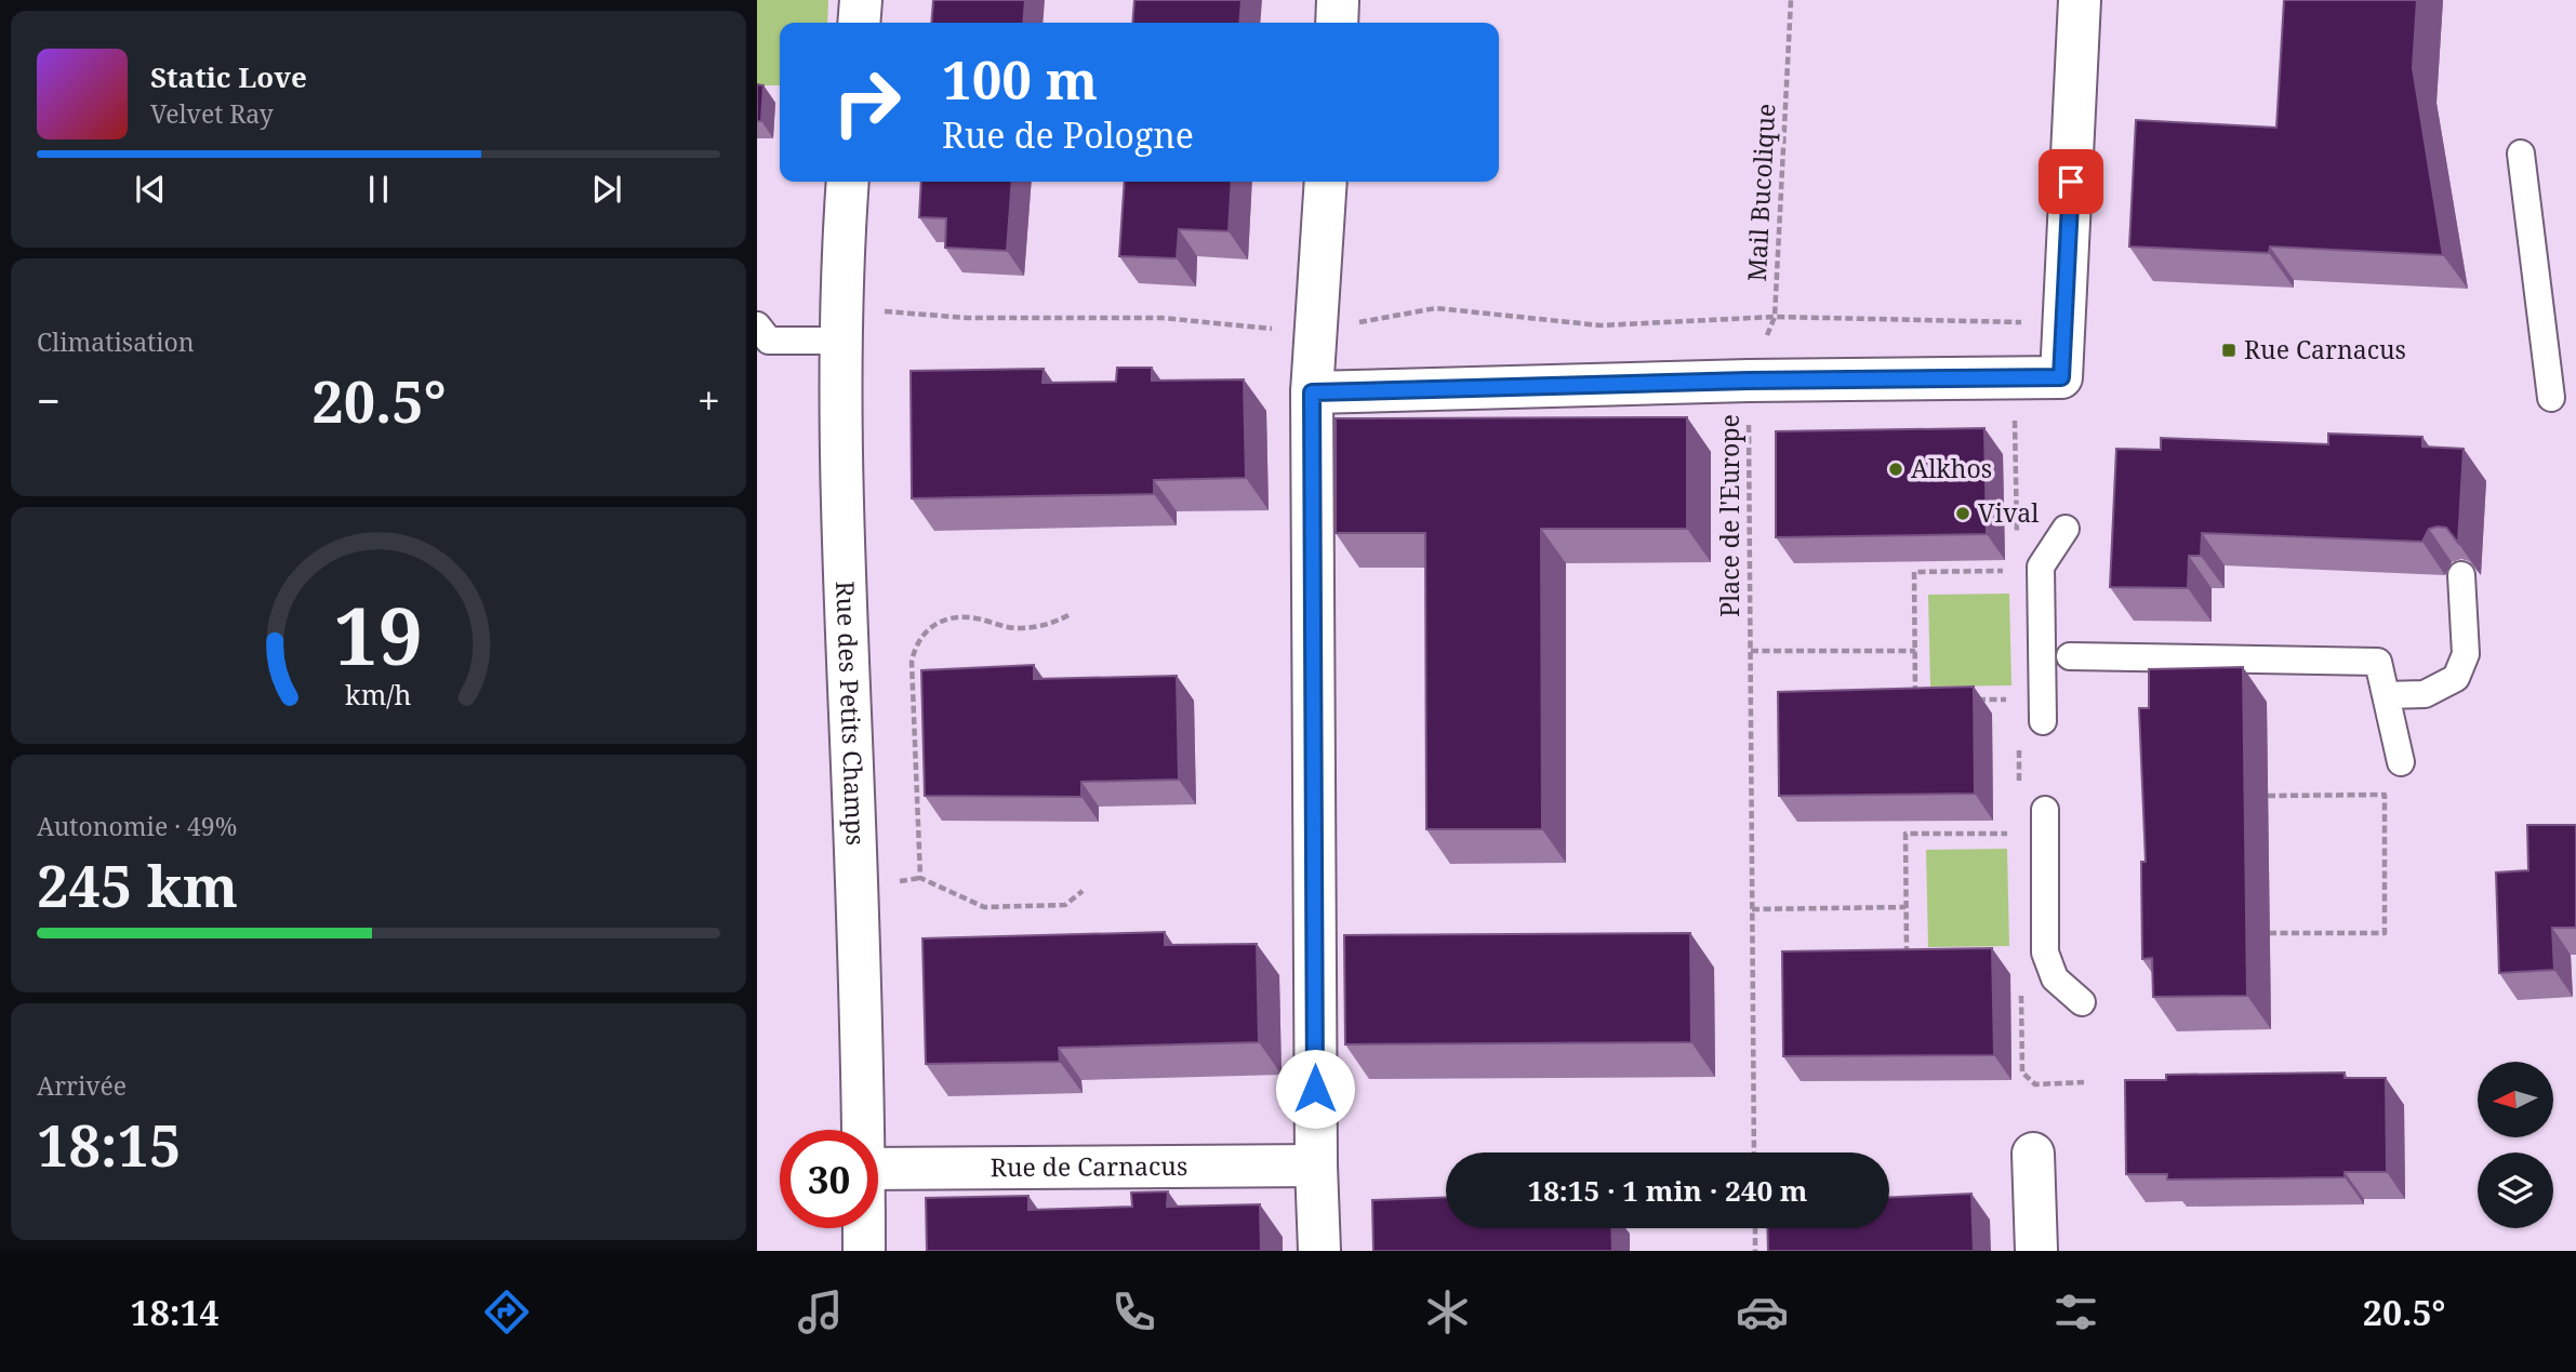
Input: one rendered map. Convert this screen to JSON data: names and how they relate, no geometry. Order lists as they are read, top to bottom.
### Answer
{
  "streets": {
    "street": ["Rue des Petits Champs", "Rue de Carnacus"],
    "path": ["Mail Bucolique", "Place de l'Europe"]
  },
  "crossings": [
    ["Mail Bucolique", "Place de l'Europe"]
  ],
  "places": {
    "transit": ["Rue Carnacus"],
    "other": ["Alkhos", "Vival"]
  },
  "north": "left",
  "page": {
    "turn": ["100 m", "Rue de Pologne"],
    "song": ["Static Love", "Velvet Ray"],
    "tile": [
      "Climatisation",
      ["Autonomie · 49%", "245 km"],
      ["Arrivée", "18:15"]
    ],
    "heat": ["−", "20.5°", "+"],
    "limit": "30",
    "trip": "18:15 · 1 min · 240 m",
    "tabs": ["18:14", "20.5°"],
    "gauge": ["19", "km/h"]
  }
}
